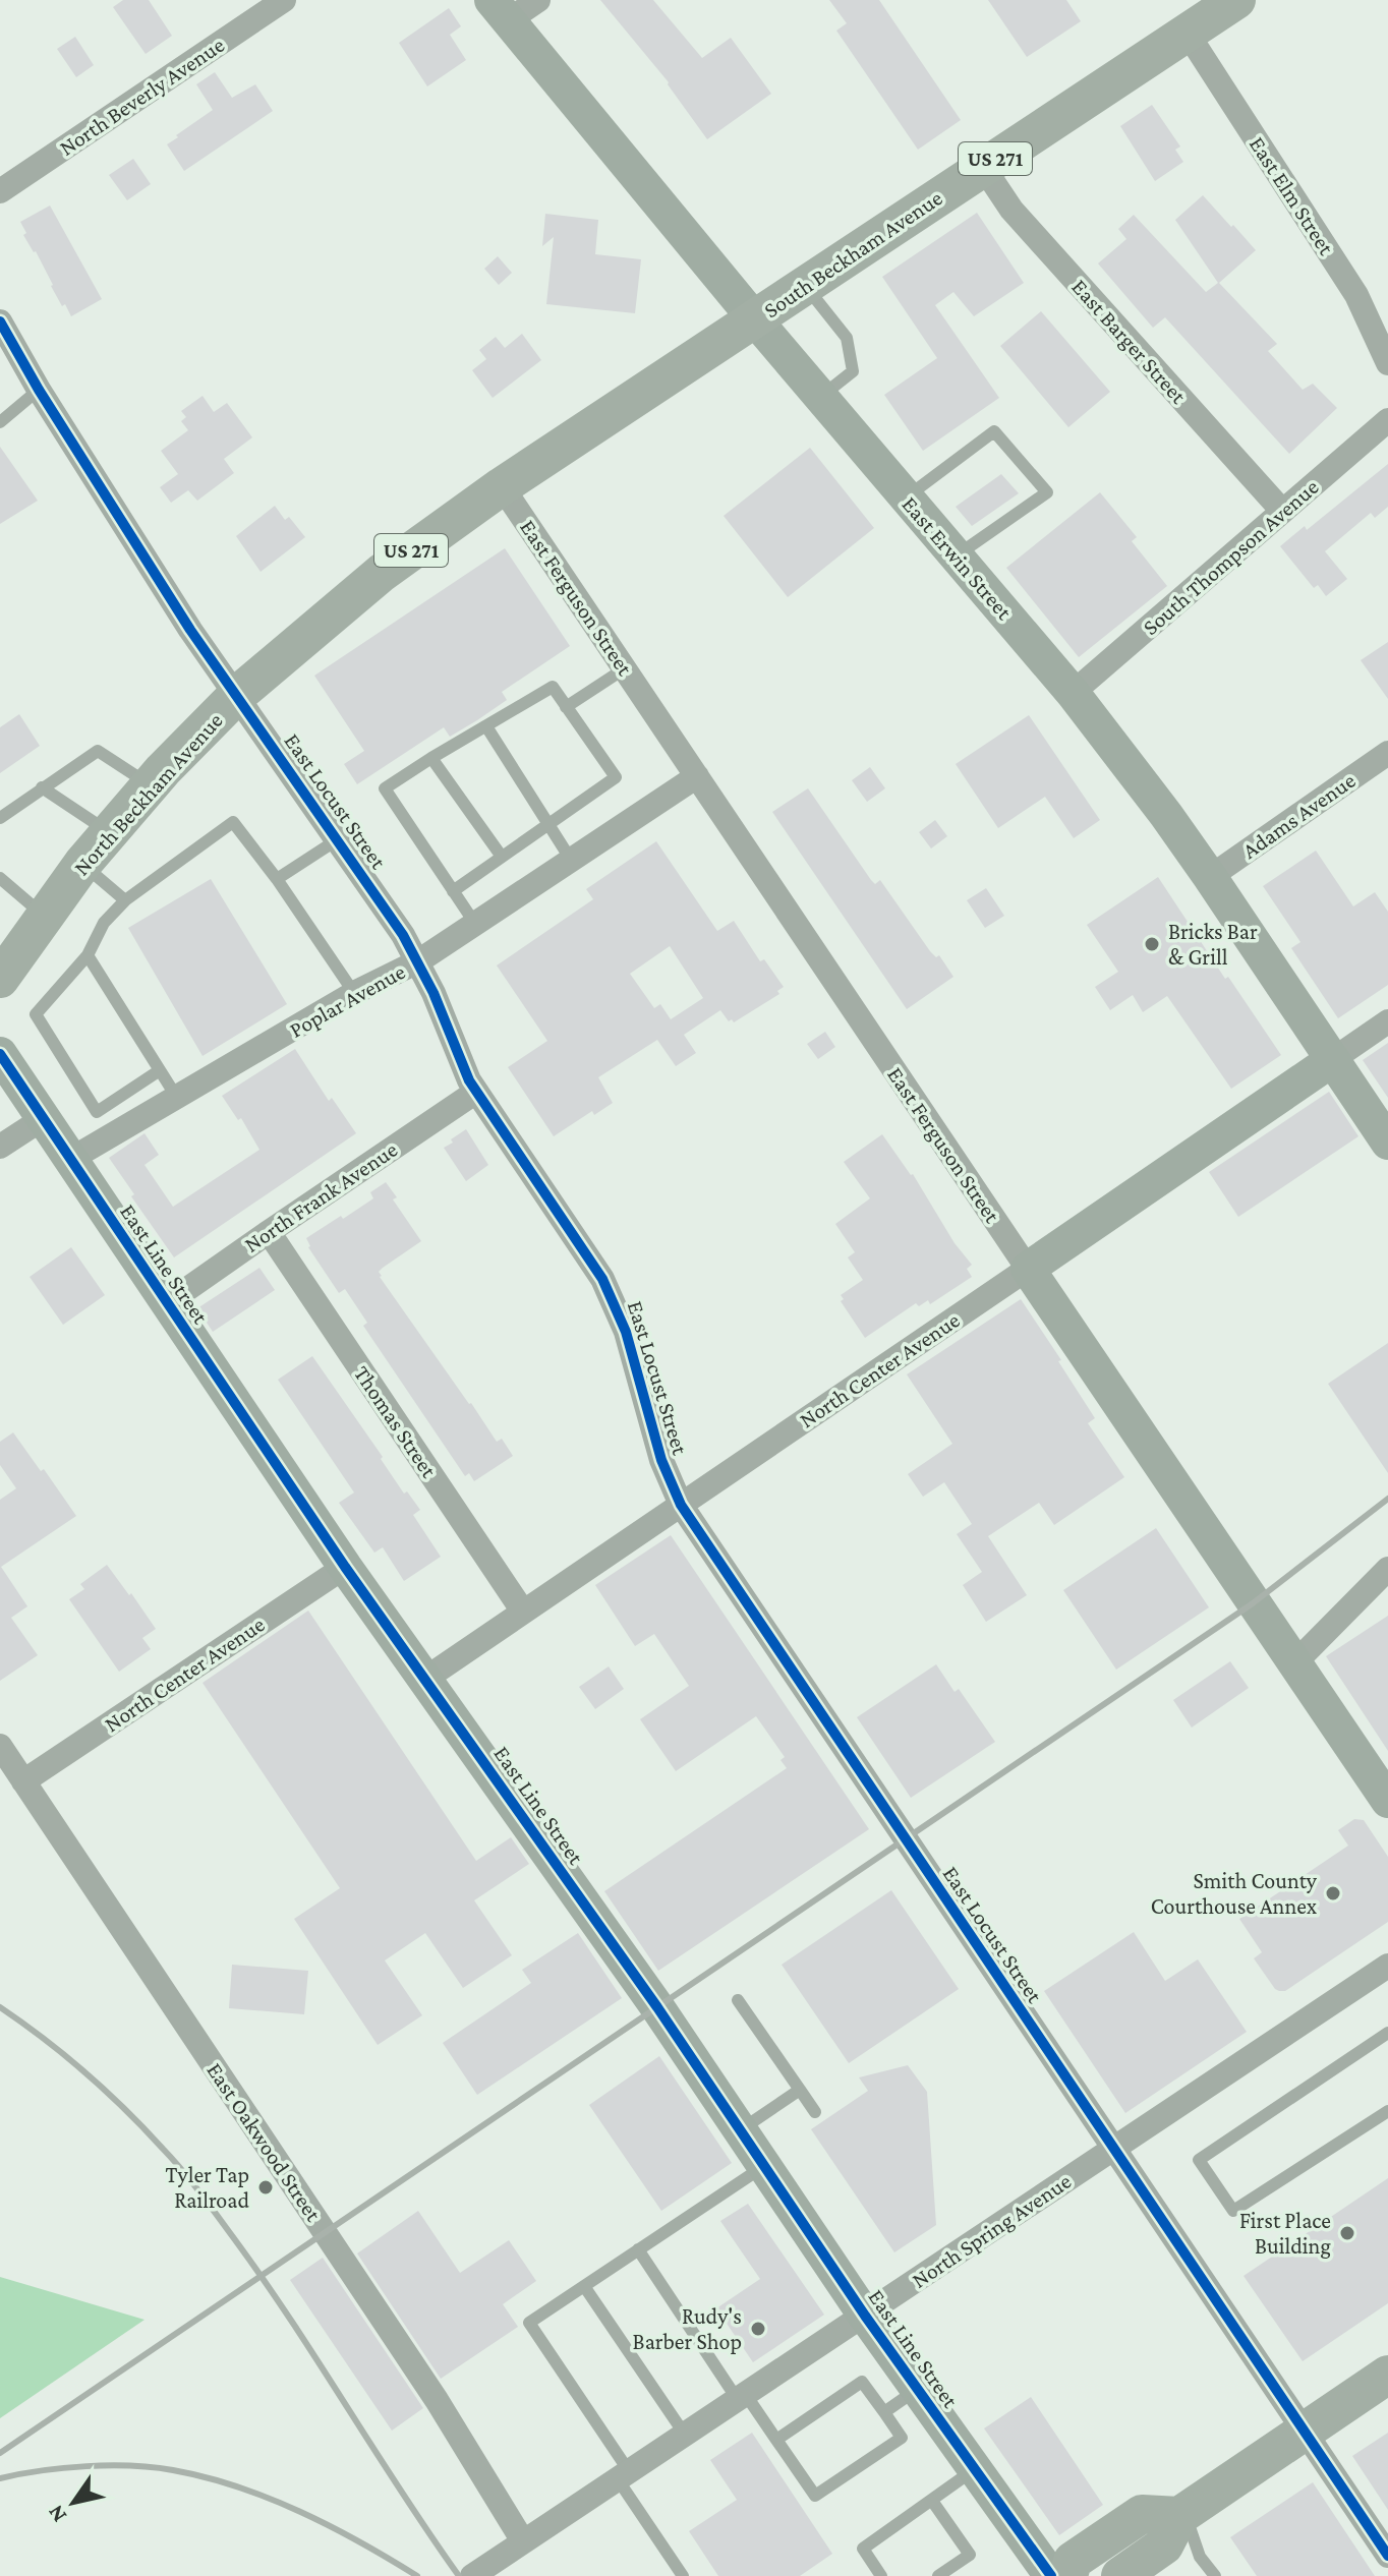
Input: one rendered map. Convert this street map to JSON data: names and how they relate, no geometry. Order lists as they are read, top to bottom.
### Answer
{
  "streets": {
    "main road": [
      "US 271",
      "South Beckham Avenue",
      "East Erwin Street",
      "East Ferguson Street",
      "North Beckham Avenue",
      "East Line Street",
      "North Center Avenue"
    ],
    "street": [
      "North Beverly Avenue",
      "East Elm Street",
      "East Barger Street",
      "South Thompson Avenue",
      "East Locust Street",
      "Adams Avenue",
      "Poplar Avenue",
      "North Frank Avenue",
      "Thomas Street",
      "East Oakwood Street",
      "North Spring Avenue"
    ]
  },
  "crossings": [
    ["East Elm Street", "South Beckham Avenue"],
    ["South Beckham Avenue", "East Barger Street"],
    ["South Beckham Avenue", "East Erwin Street"],
    ["South Beckham Avenue", "North Beckham Avenue"],
    ["East Barger Street", "South Thompson Avenue"],
    ["South Thompson Avenue", "East Erwin Street"],
    ["East Erwin Street", "North Beckham Avenue"],
    ["East Erwin Street", "Adams Avenue"],
    ["East Erwin Street", "North Center Avenue"],
    ["East Ferguson Street", "North Beckham Avenue"],
    ["East Ferguson Street", "Poplar Avenue"],
    ["East Ferguson Street", "North Center Avenue"],
    ["North Beckham Avenue", "East Locust Street"],
    ["East Locust Street", "Poplar Avenue"],
    ["East Locust Street", "North Frank Avenue"],
    ["East Locust Street", "North Center Avenue"],
    ["East Locust Street", "North Spring Avenue"],
    ["Poplar Avenue", "East Line Street"],
    ["North Frank Avenue", "East Line Street"],
    ["North Frank Avenue", "Thomas Street"],
    ["East Line Street", "North Center Avenue"],
    ["East Line Street", "North Spring Avenue"],
    ["North Center Avenue", "Thomas Street"],
    ["North Center Avenue", "East Oakwood Street"],
    ["East Oakwood Street", "North Spring Avenue"]
  ],
  "places": [
    "Bricks Bar & Grill",
    "Smith County Courthouse Annex",
    "Tyler Tap Railroad",
    "First Place Building",
    "Rudy's Barber Shop"
  ],
  "north": "bottom left"
}
